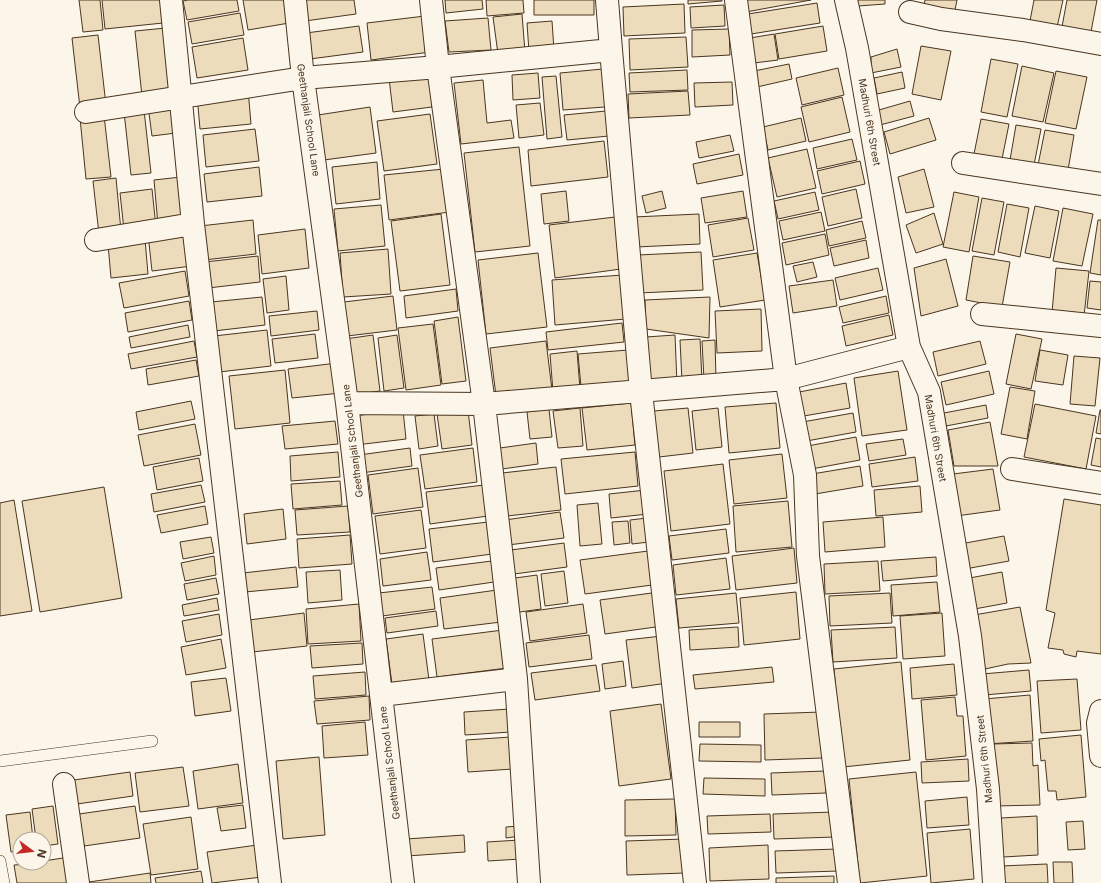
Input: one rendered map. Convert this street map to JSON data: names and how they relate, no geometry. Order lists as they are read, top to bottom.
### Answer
{
  "streets": {
    "street": ["Geethanjali School Lane", "Madhuri 6th Street"]
  },
  "north": "right"
}
